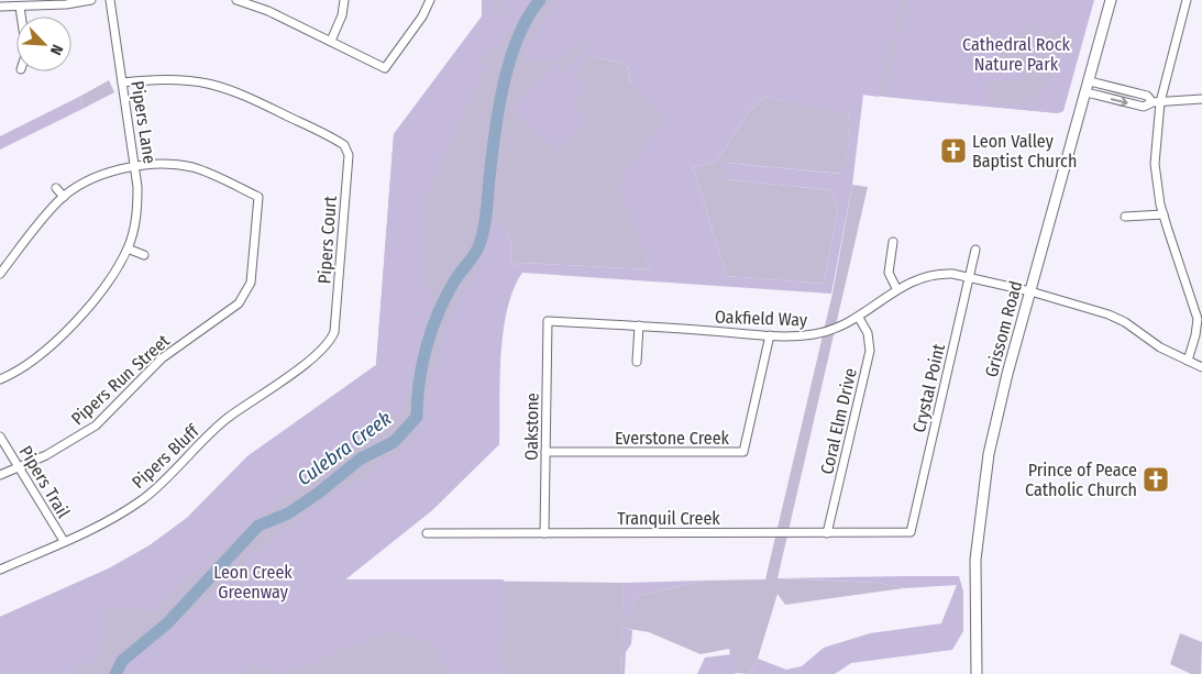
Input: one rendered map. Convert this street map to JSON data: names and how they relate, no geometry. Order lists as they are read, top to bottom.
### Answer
{
  "streets": {
    "main road": ["Grissom Road"],
    "street": [
      "Pipers Lane",
      "Pipers Court",
      "Oakfield Way",
      "Pipers Run Street",
      "Crystal Point",
      "Coral Elm Drive",
      "Oakstone",
      "Everstone Creek",
      "Pipers Bluff",
      "Pipers Trail",
      "Tranquil Creek"
    ]
  },
  "crossings": [
    ["Pipers Lane", "Pipers Court"],
    ["Pipers Lane", "Pipers Run Street"],
    ["Pipers Court", "Pipers Bluff"],
    ["Oakfield Way", "Grissom Road"],
    ["Oakfield Way", "Crystal Point"],
    ["Oakfield Way", "Coral Elm Drive"],
    ["Oakfield Way", "Oakstone"],
    ["Oakfield Way", "Everstone Creek"],
    ["Pipers Run Street", "Pipers Trail"],
    ["Crystal Point", "Tranquil Creek"],
    ["Coral Elm Drive", "Tranquil Creek"],
    ["Oakstone", "Everstone Creek"],
    ["Oakstone", "Tranquil Creek"],
    ["Pipers Bluff", "Pipers Trail"]
  ],
  "water": ["Culebra Creek"],
  "parks": ["Cathedral Rock Nature Park", "Leon Creek Greenway"],
  "places": {
    "church": ["Leon Valley Baptist Church", "Prince of Peace Catholic Church"]
  },
  "north": "bottom right"
}
